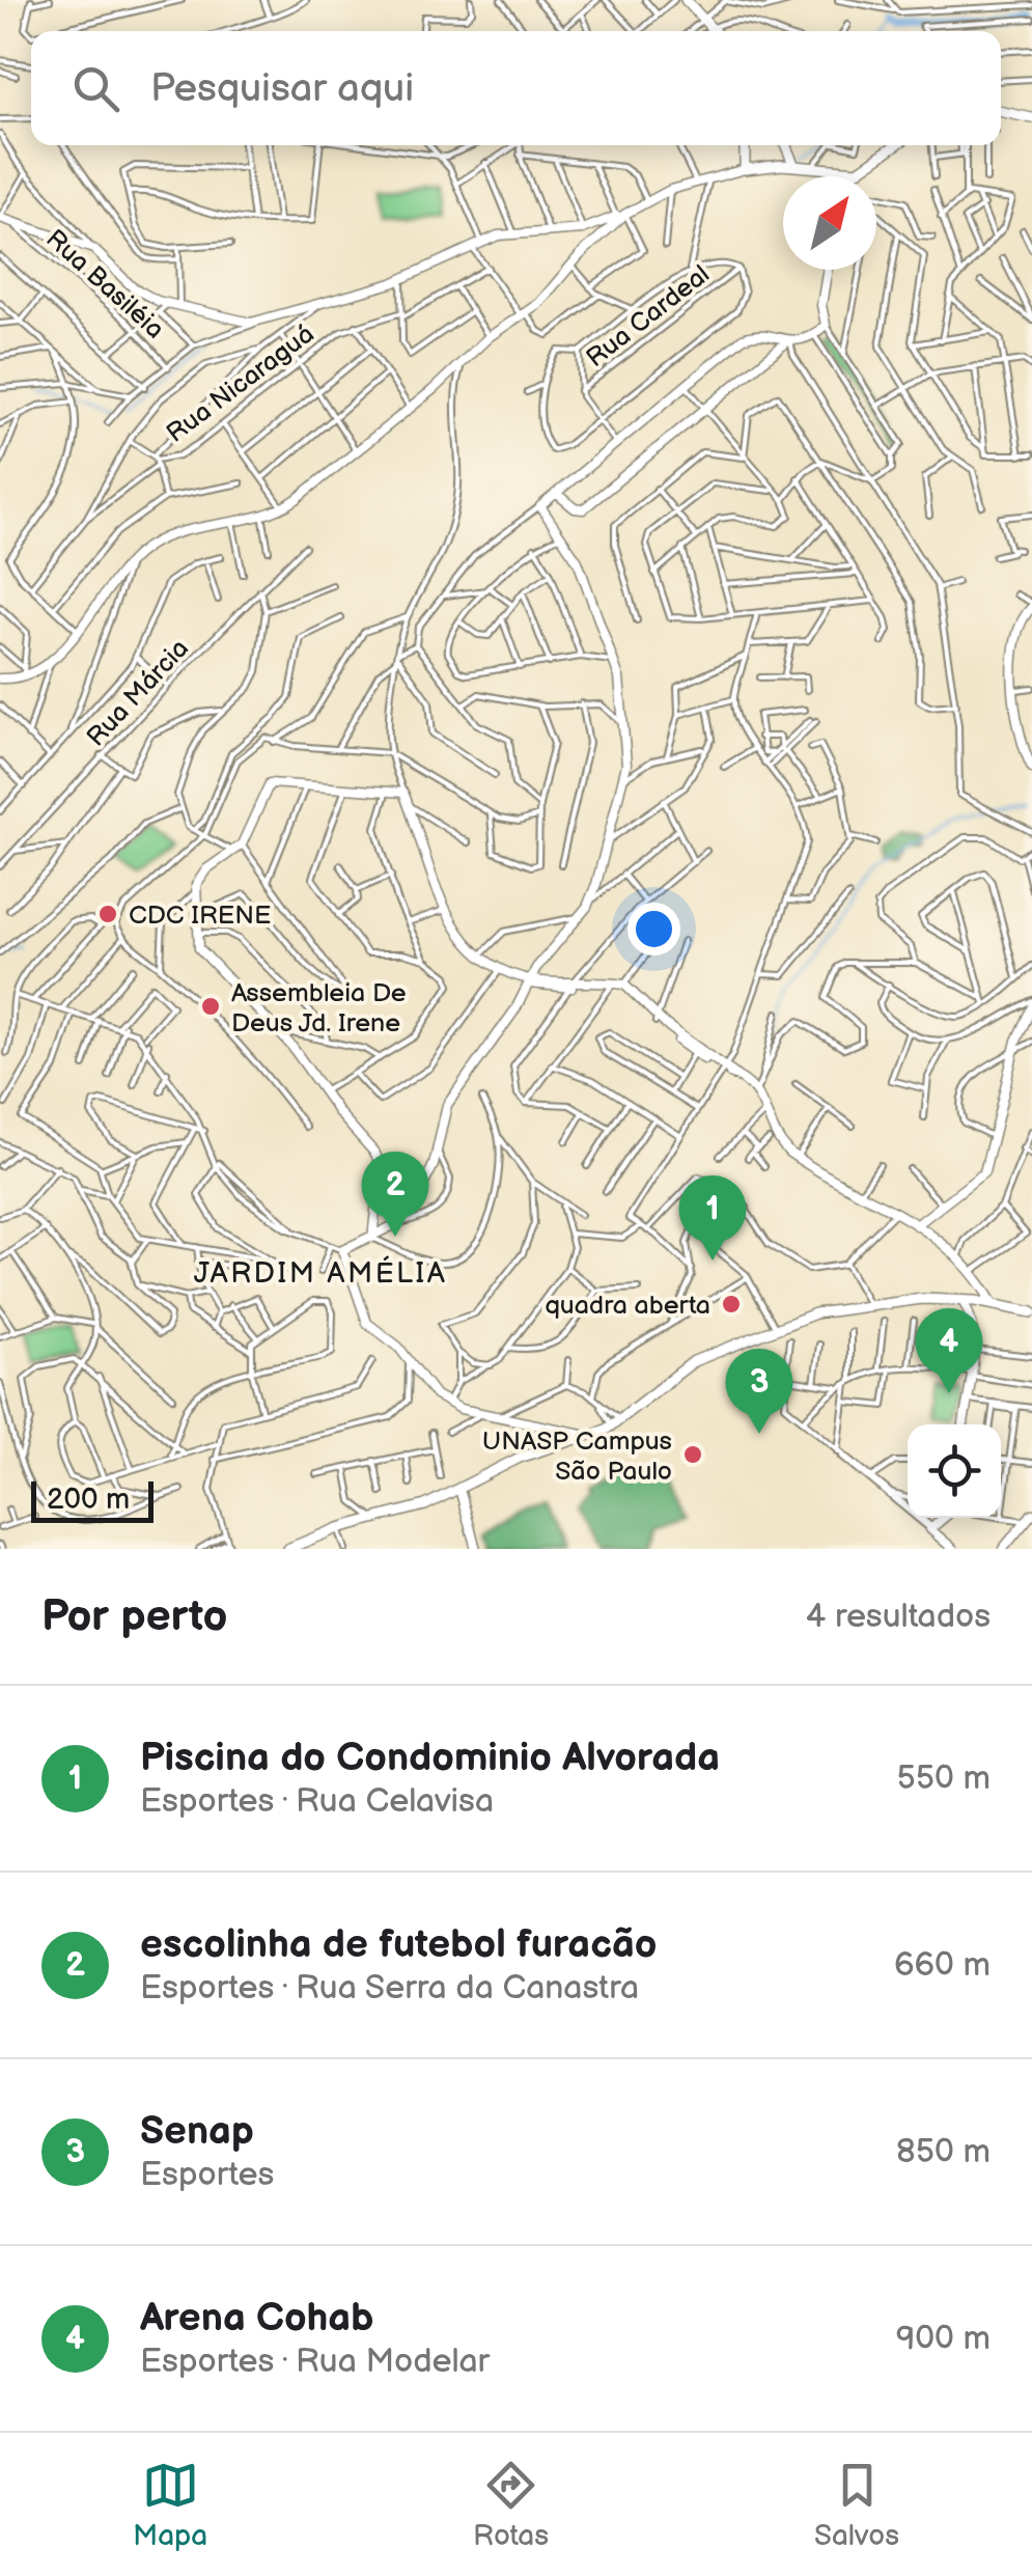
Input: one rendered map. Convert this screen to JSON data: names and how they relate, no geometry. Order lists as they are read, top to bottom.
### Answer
{
  "streets": {
    "street": [
      "Rua Basiléia",
      "Rua Cardeal",
      "Rua Nicaraguá",
      "Rua Márcia"
    ]
  },
  "districts": ["JARDIM AMÉLIA"],
  "places": [
    "CDC IRENE",
    "Assembleia De Deus Jd. Irene",
    "quadra aberta",
    "UNASP Campus São Paulo"
  ],
  "scale_bar": "200 m",
  "north": "top right",
  "page": {
    "search": "Pesquisar aqui",
    "pins": [
      "2",
      "1",
      "4",
      "3"
    ],
    "scale": "200 m",
    "heading": ["Por perto", "4 resultados"],
    "list": [
      {
        "mark": "1",
        "name": "Piscina do Condominio Alvorada",
        "note": "Esportes · Rua Celavisa",
        "value": "550 m"
      },
      {
        "mark": "2",
        "name": "escolinha de futebol furacão",
        "note": "Esportes · Rua Serra da Canastra",
        "value": "660 m"
      },
      {
        "mark": "3",
        "name": "Senap",
        "note": "Esportes",
        "value": "850 m"
      },
      {
        "mark": "4",
        "name": "Arena Cohab",
        "note": "Esportes · Rua Modelar",
        "value": "900 m"
      }
    ],
    "nav": ["Mapa", "Rotas", "Salvos"]
  }
}
